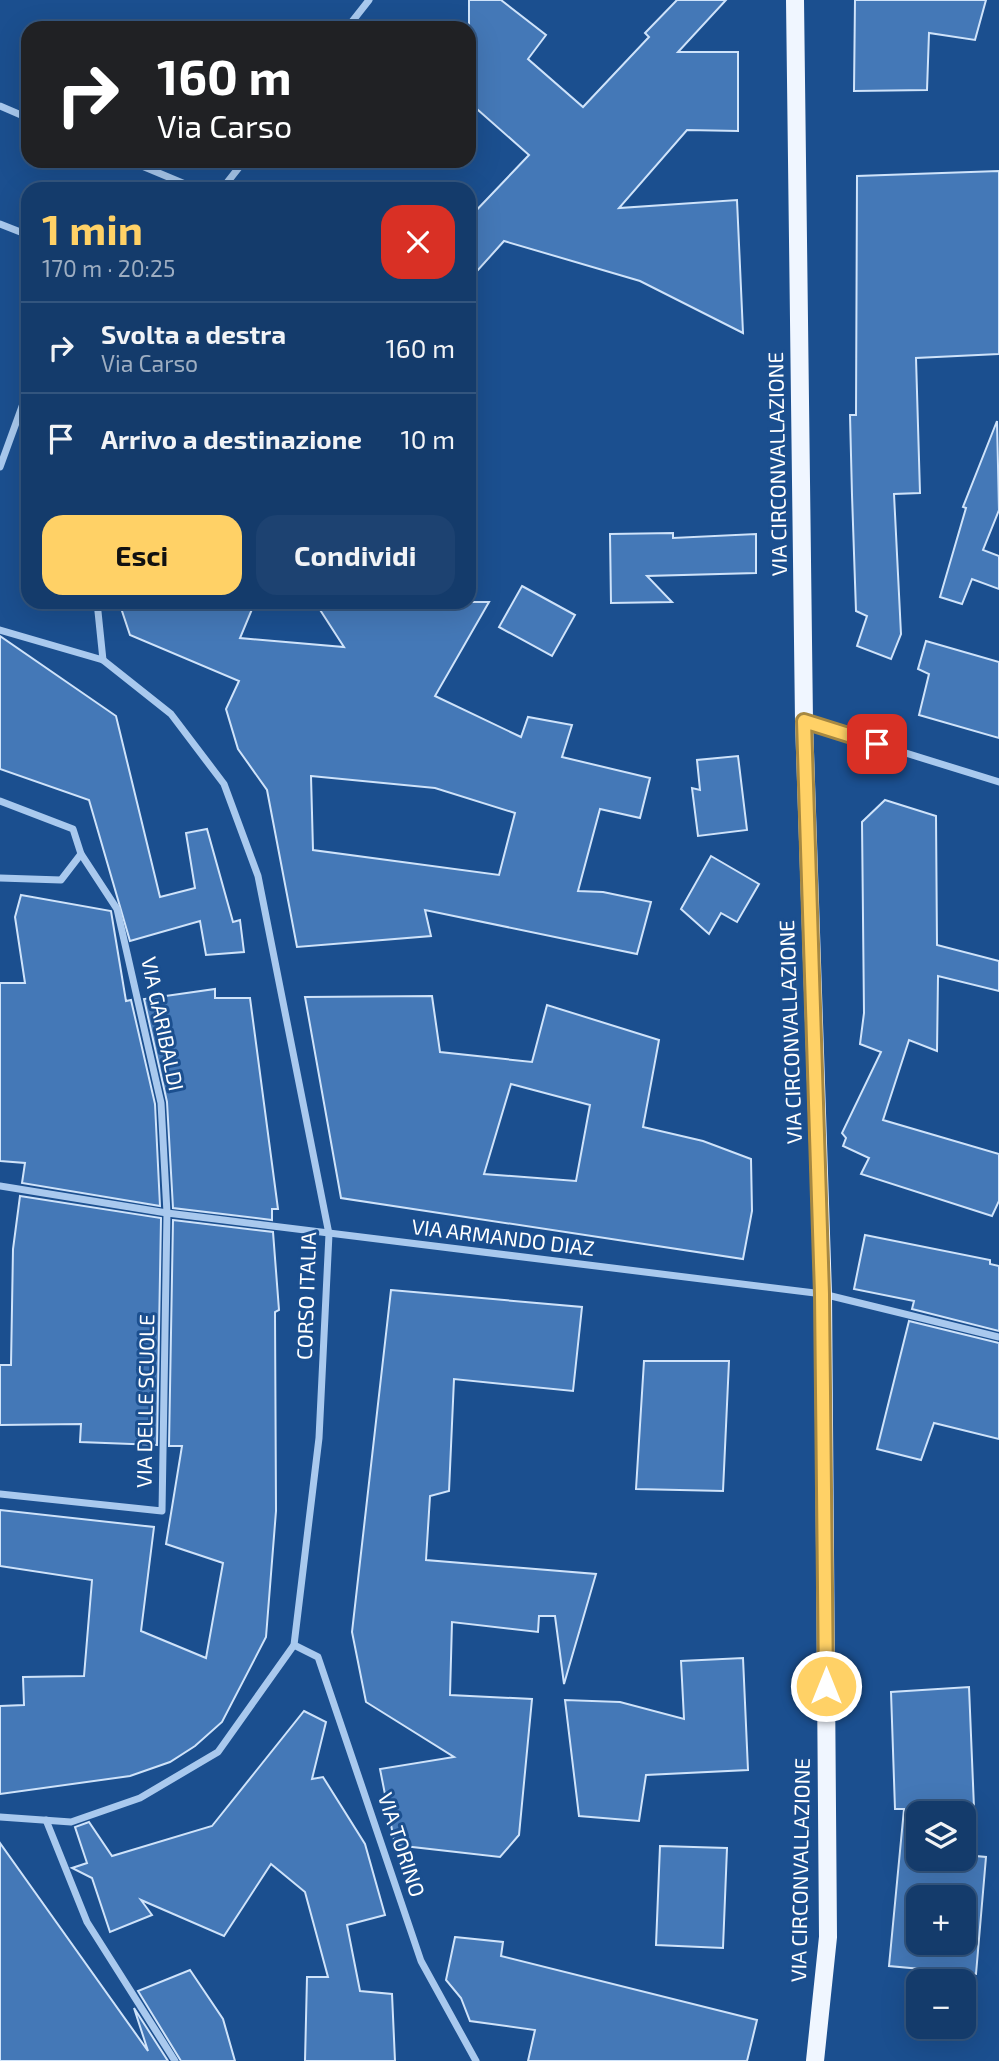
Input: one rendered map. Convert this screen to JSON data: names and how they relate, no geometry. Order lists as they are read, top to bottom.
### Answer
{
  "streets": {
    "main road": ["VIA CIRCONVALLAZIONE"],
    "street": [
      "VIA GARIBALDI",
      "VIA ARMANDO DIAZ",
      "CORSO ITALIA",
      "VIA DELLE SCUOLE",
      "VIA TORINO"
    ]
  },
  "crossings": [
    ["VIA CIRCONVALLAZIONE", "VIA ARMANDO DIAZ"],
    ["VIA GARIBALDI", "VIA ARMANDO DIAZ"],
    ["VIA GARIBALDI", "VIA DELLE SCUOLE"],
    ["VIA ARMANDO DIAZ", "CORSO ITALIA"],
    ["VIA ARMANDO DIAZ", "VIA DELLE SCUOLE"],
    ["CORSO ITALIA", "VIA TORINO"]
  ],
  "page": {
    "turn": ["160 m", "Via Carso"],
    "heading": ["1 min", "170 m · 20:25"],
    "list": [
      {
        "name": "Svolta a destra",
        "note": "Via Carso",
        "value": "160 m"
      },
      {
        "name": "Arrivo a destinazione",
        "value": "10 m"
      }
    ],
    "buttons": ["Esci", "Condividi"],
    "map_buttons": ["+", "−"]
  }
}
